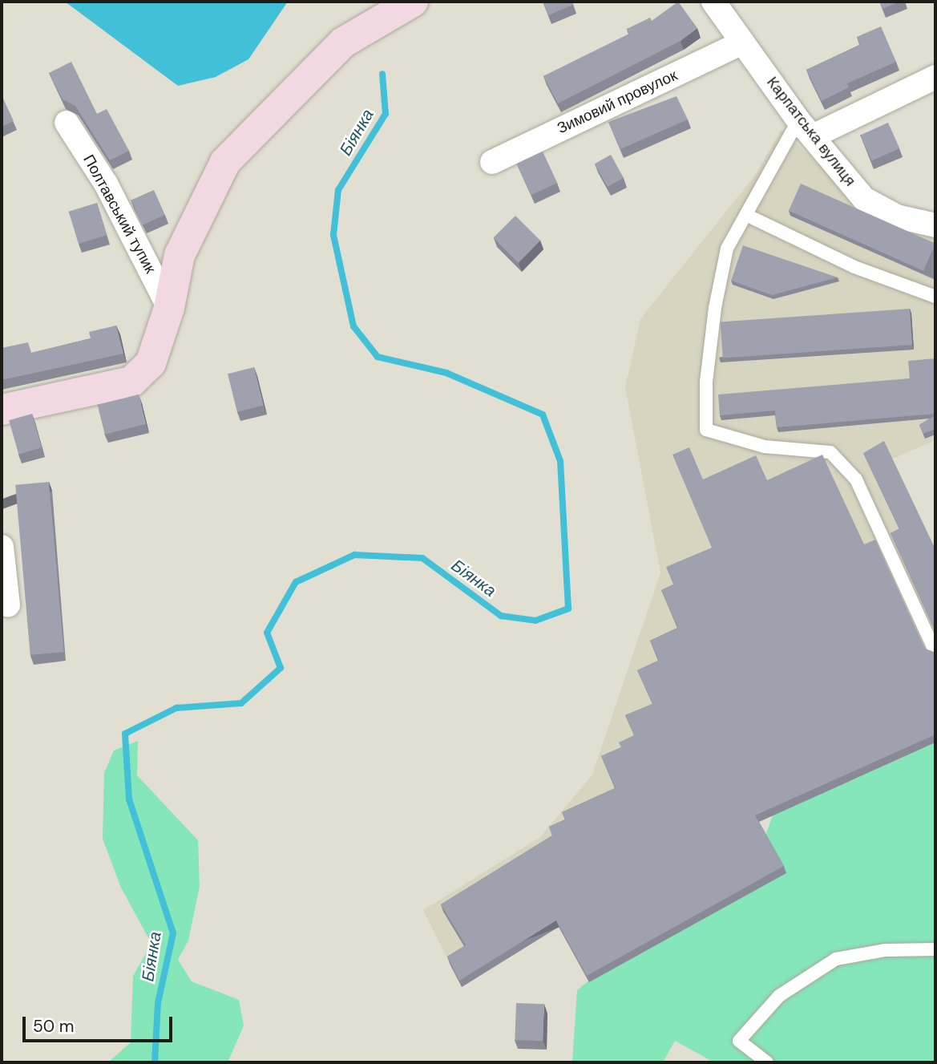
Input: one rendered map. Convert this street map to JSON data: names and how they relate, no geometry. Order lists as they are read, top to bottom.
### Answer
{
  "streets": {
    "street": ["Зимовий провулок", "Карпатська вулиця", "Полтавський тупик"]
  },
  "crossings": [
    ["Зимовий провулок", "Карпатська вулиця"]
  ],
  "water": ["Біянка"],
  "scale_bar": "50 m"
}
